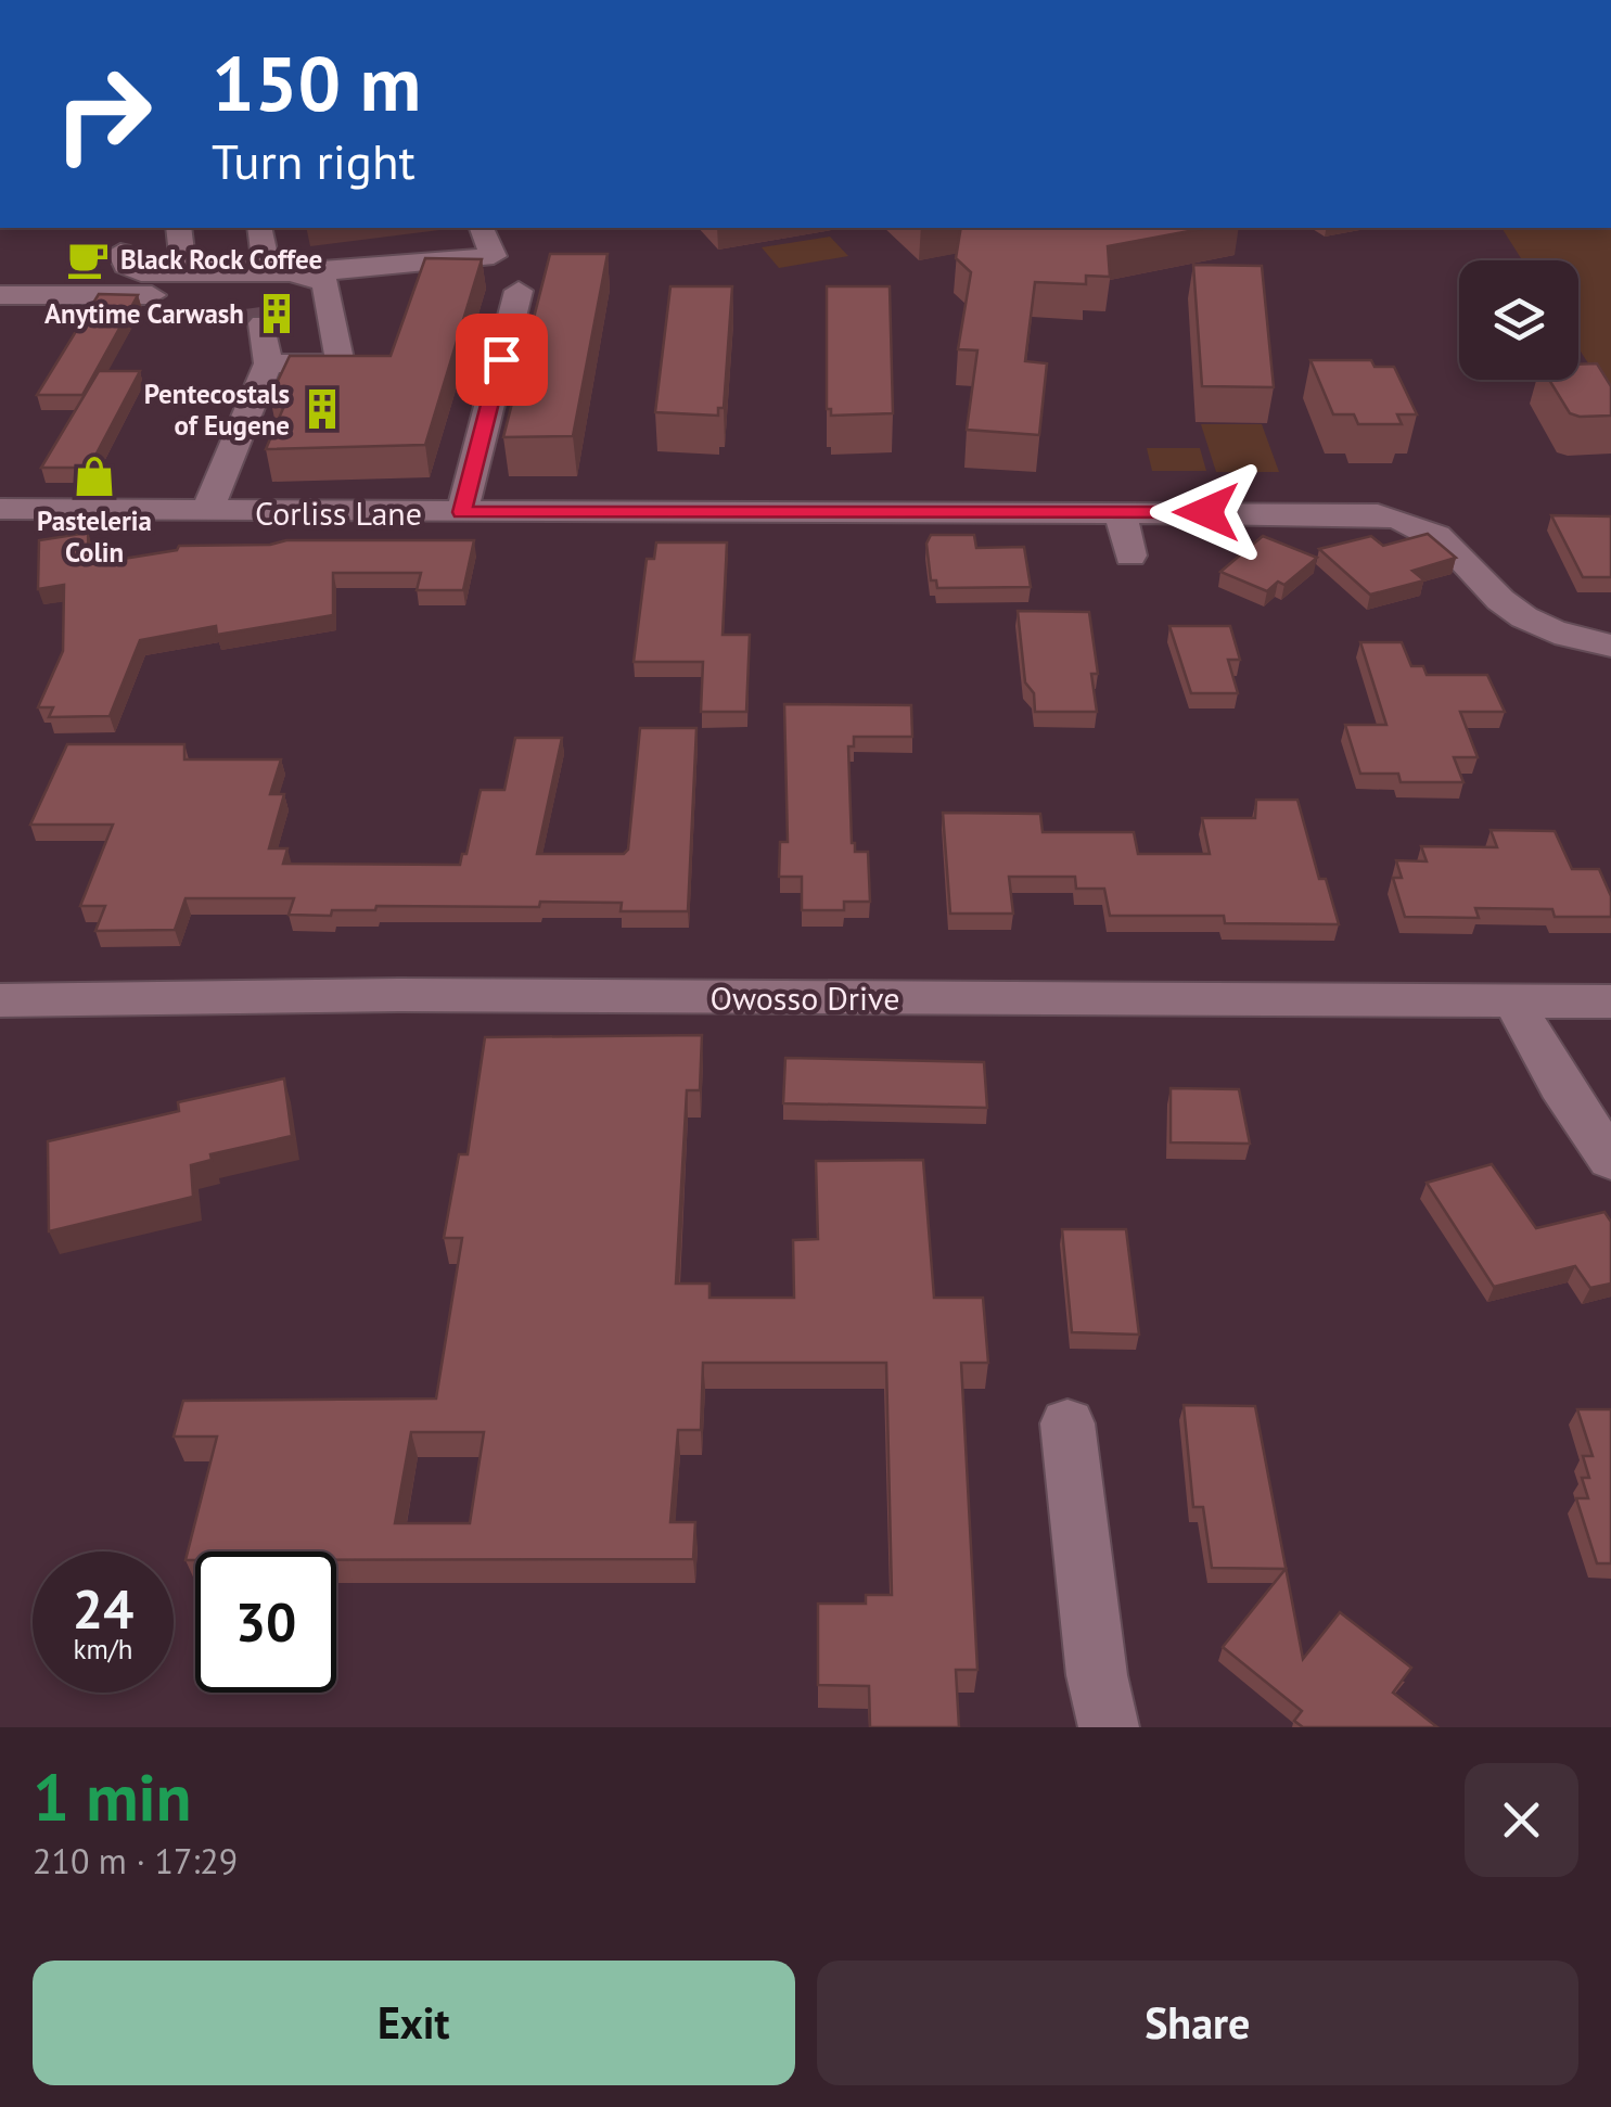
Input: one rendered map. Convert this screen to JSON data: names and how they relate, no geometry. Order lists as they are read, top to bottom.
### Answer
{
  "streets": {
    "street": ["Corliss Lane", "Owosso Drive"]
  },
  "places": {
    "cafe": ["Black Rock Coffee"],
    "building": ["Anytime Carwash", "Pentecostals of Eugene"],
    "shop": ["Pasteleria Colin"]
  },
  "page": {
    "turn": ["150 m", "Turn right"],
    "speed": "24 km/h",
    "limit": "30",
    "heading": ["1 min", "210 m · 17:29"],
    "buttons": ["Exit", "Share"]
  }
}
